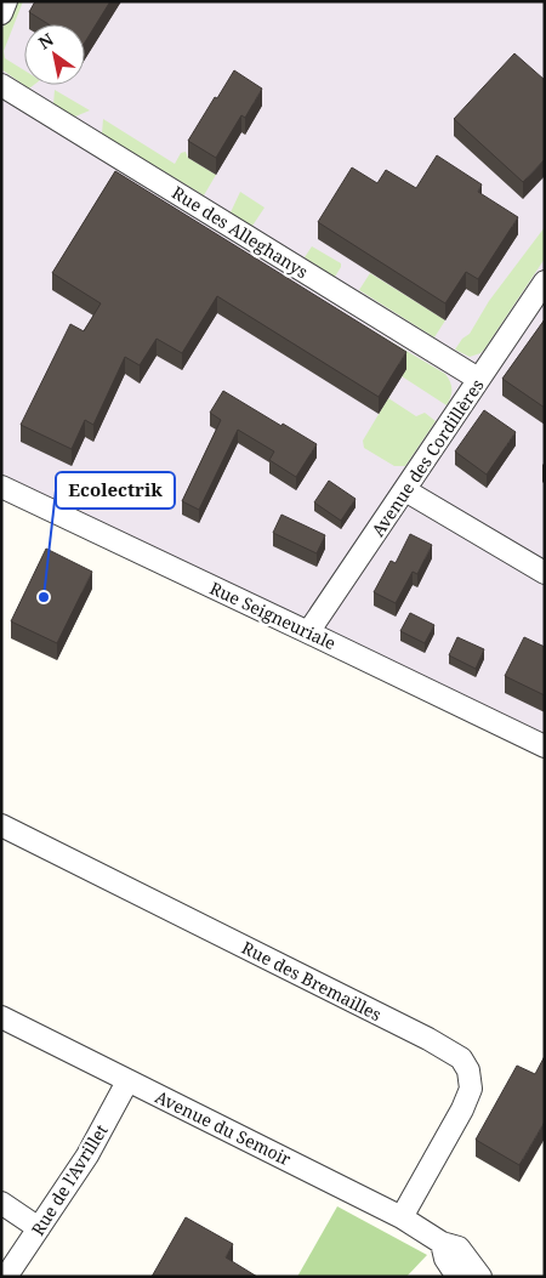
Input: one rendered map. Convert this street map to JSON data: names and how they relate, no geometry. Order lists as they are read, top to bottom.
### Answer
{
  "streets": {
    "street": [
      "Rue des Alleghanys",
      "Avenue des Cordillères",
      "Rue Seigneuriale",
      "Rue des Bremailles",
      "Avenue du Semoir",
      "Rue de l'Avrillet"
    ]
  },
  "crossings": [
    ["Rue des Alleghanys", "Avenue des Cordillères"],
    ["Avenue des Cordillères", "Rue Seigneuriale"],
    ["Rue des Bremailles", "Avenue du Semoir"],
    ["Avenue du Semoir", "Rue de l'Avrillet"]
  ],
  "places": ["Ecolectrik"],
  "north": "top left"
}
